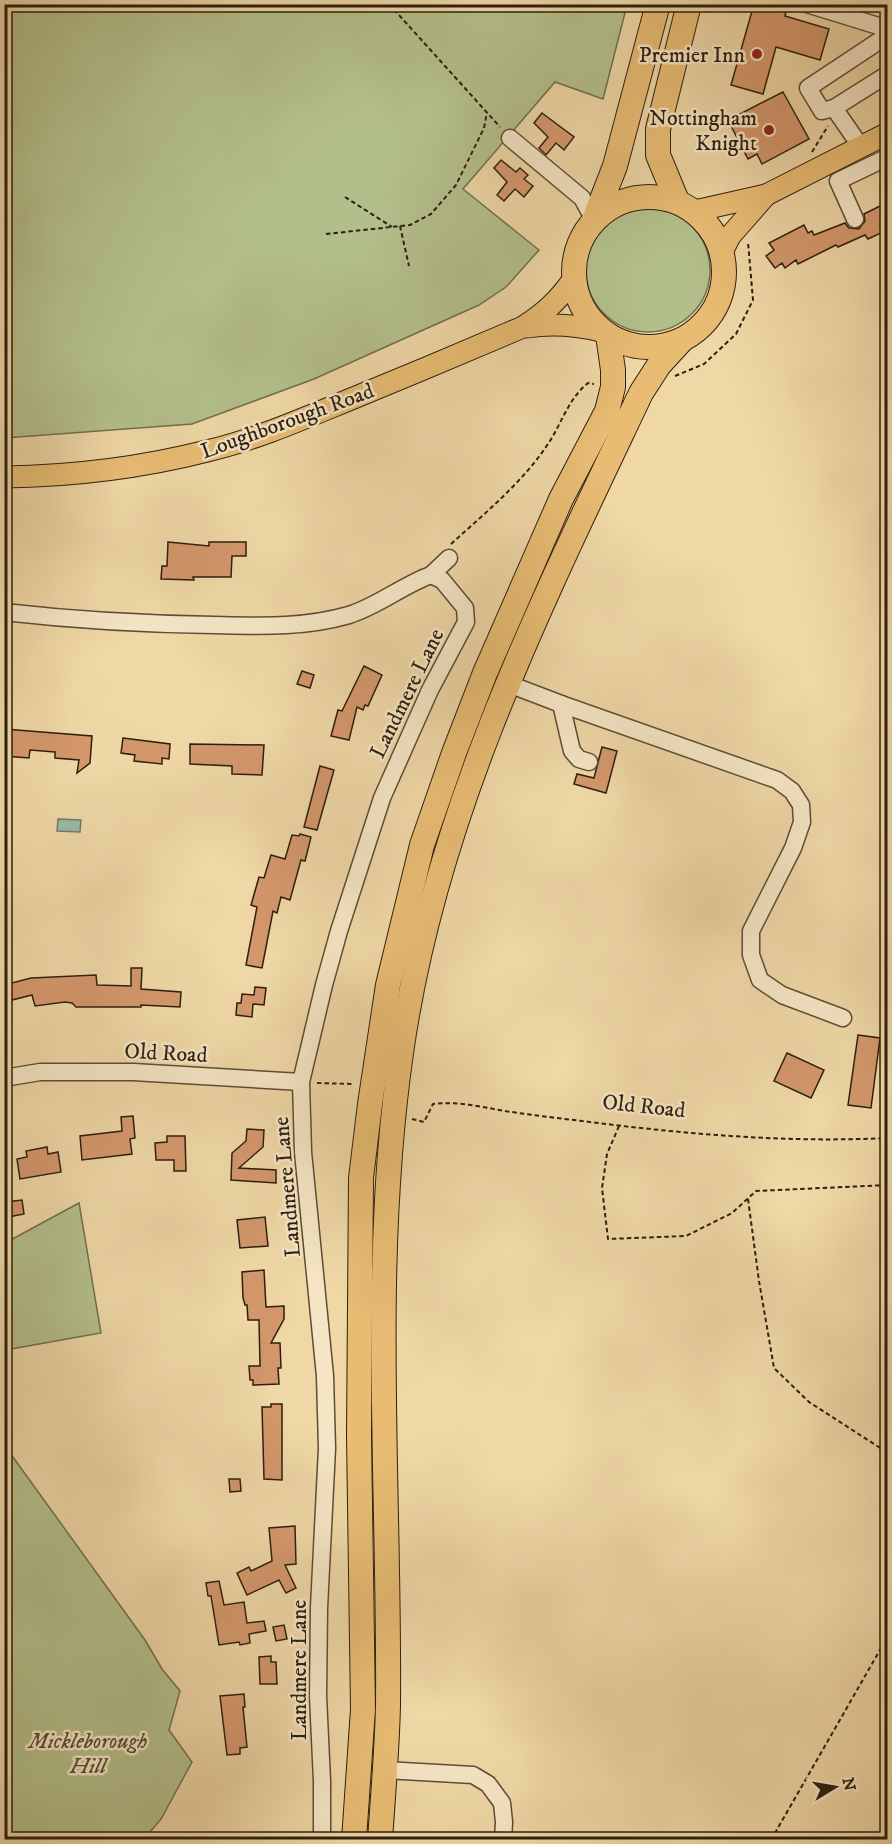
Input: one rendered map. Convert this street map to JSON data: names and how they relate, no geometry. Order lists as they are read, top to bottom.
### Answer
{
  "streets": {
    "main road": ["Loughborough Road"],
    "street": ["Landmere Lane", "Old Road"]
  },
  "crossings": [
    ["Landmere Lane", "Old Road"]
  ],
  "parks": ["Mickleborough Hill"],
  "places": ["Premier Inn", "Nottingham Knight"],
  "north": "right"
}
